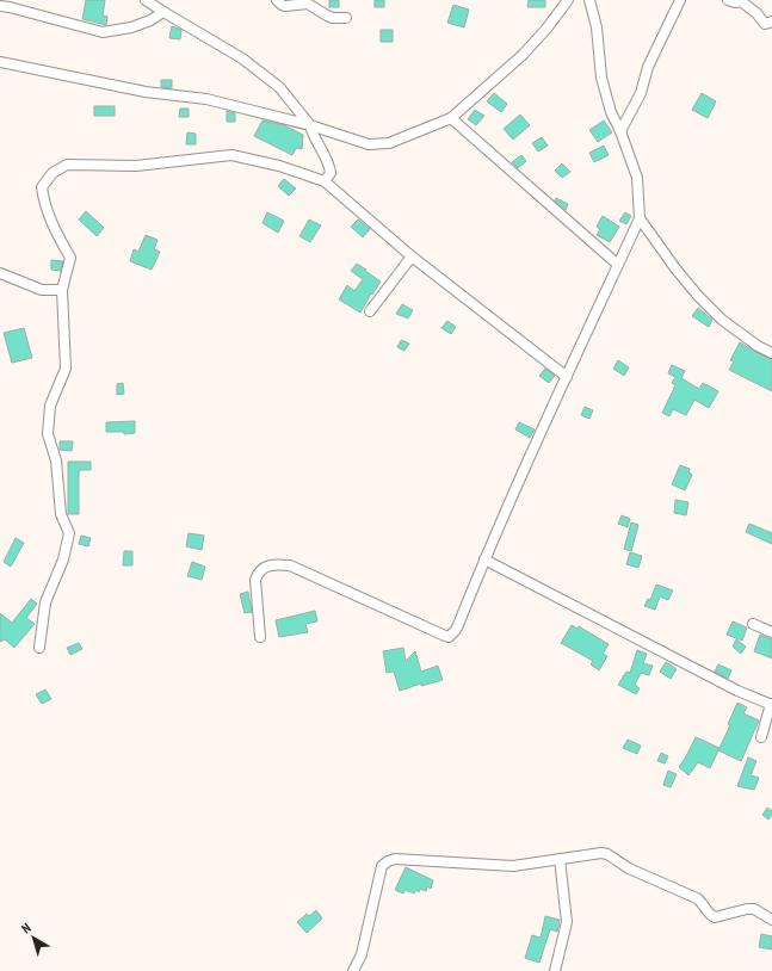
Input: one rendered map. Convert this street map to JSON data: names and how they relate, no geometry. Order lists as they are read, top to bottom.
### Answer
{
  "north": "top left"
}
